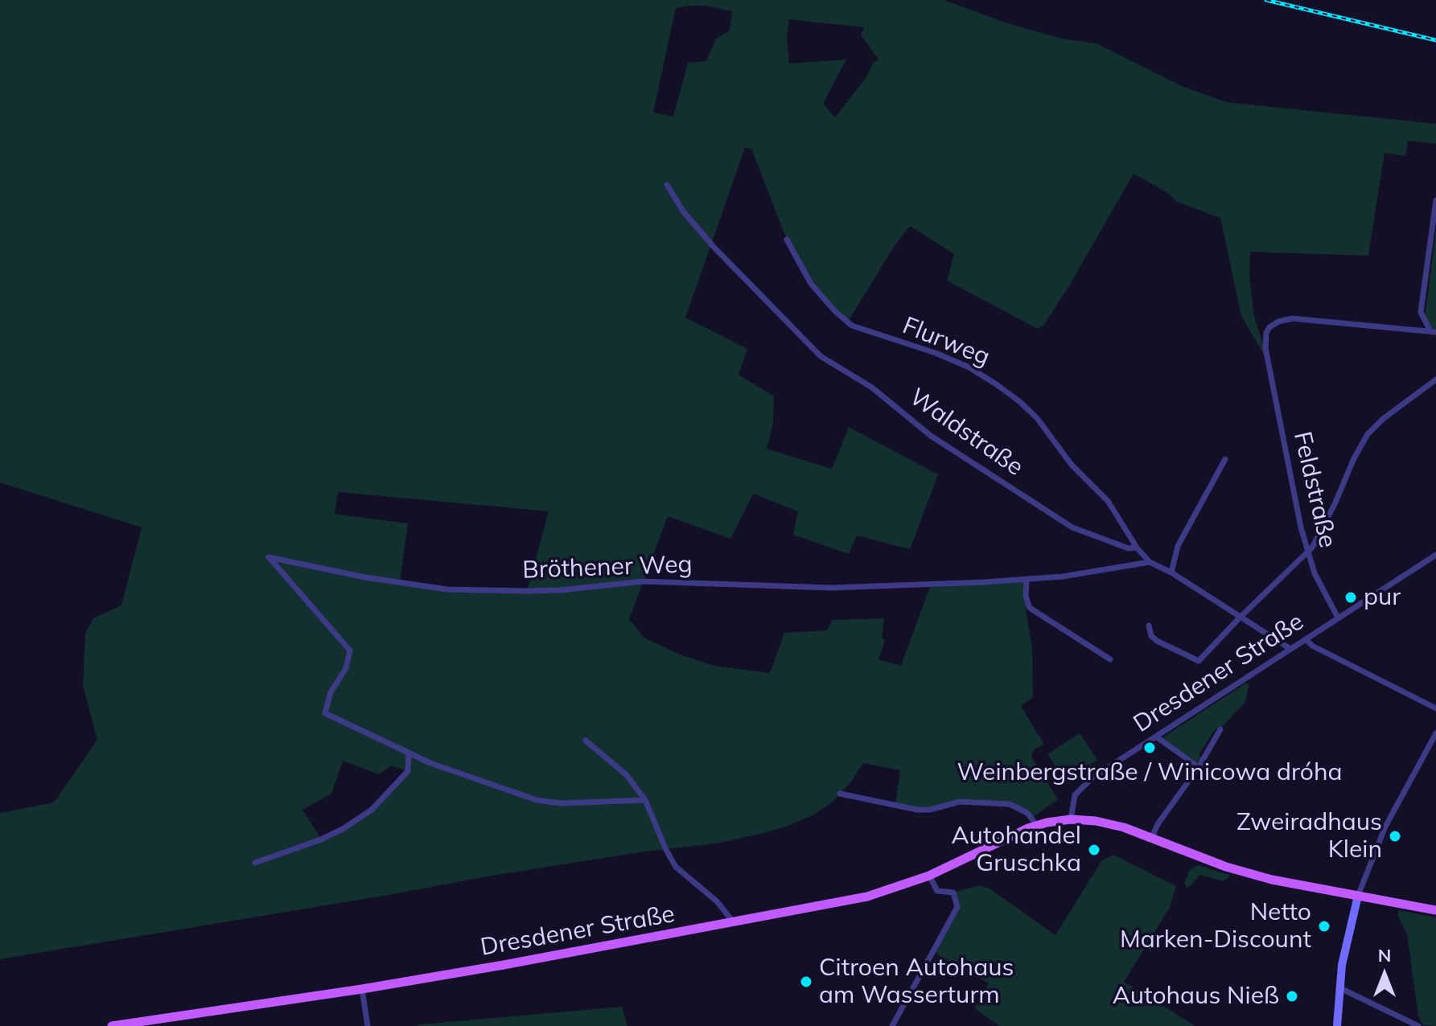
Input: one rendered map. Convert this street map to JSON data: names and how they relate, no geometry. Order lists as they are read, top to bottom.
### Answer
{
  "streets": {
    "main road": ["Dresdener Straße"],
    "street": [
      "Flurweg",
      "Waldstraße",
      "Feldstraße",
      "Bröthener Weg"
    ]
  },
  "crossings": [
    ["Flurweg", "Waldstraße"],
    ["Feldstraße", "Dresdener Straße"]
  ],
  "places": [
    "pur",
    "Weinbergstraße / Winicowa dróha",
    "Zweiradhaus Klein",
    "Autohandel Gruschka",
    "Netto Marken-Discount",
    "Citroen Autohaus am Wasserturm",
    "Autohaus Nieß"
  ],
  "north": "top"
}
